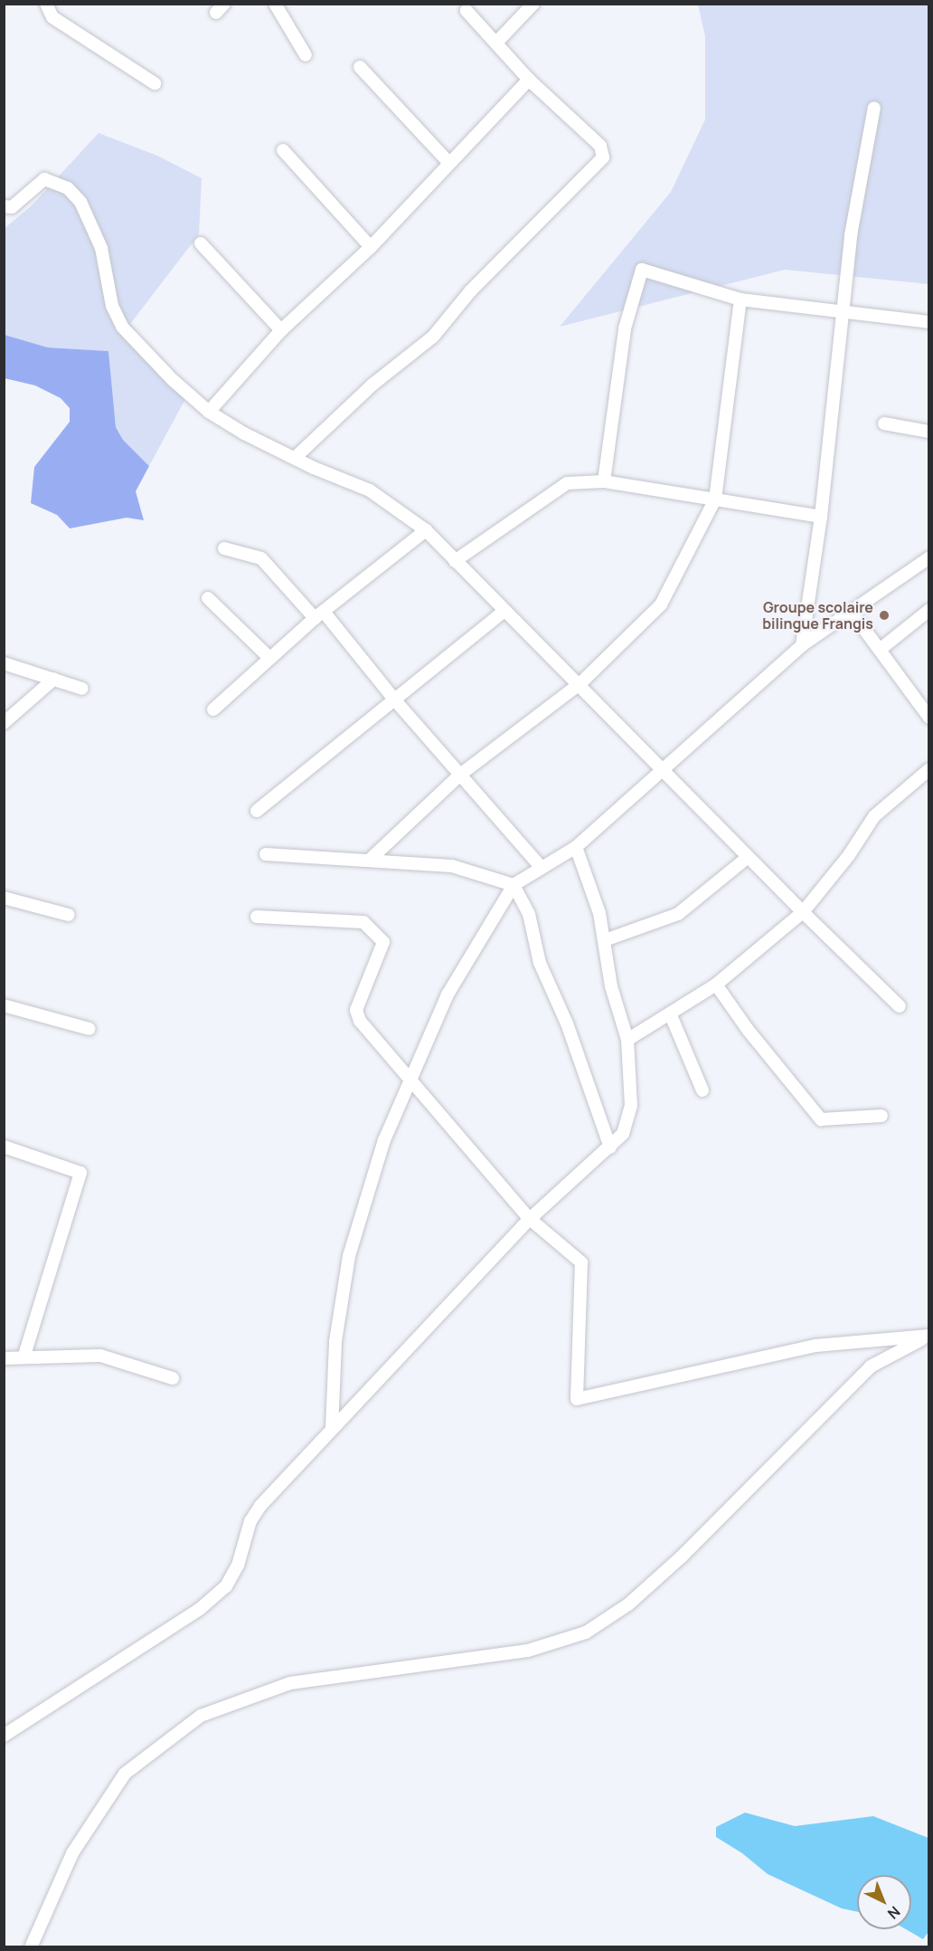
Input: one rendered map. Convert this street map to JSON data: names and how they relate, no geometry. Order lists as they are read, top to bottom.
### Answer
{
  "places": ["Groupe scolaire bilingue Frangis"],
  "north": "bottom right"
}
